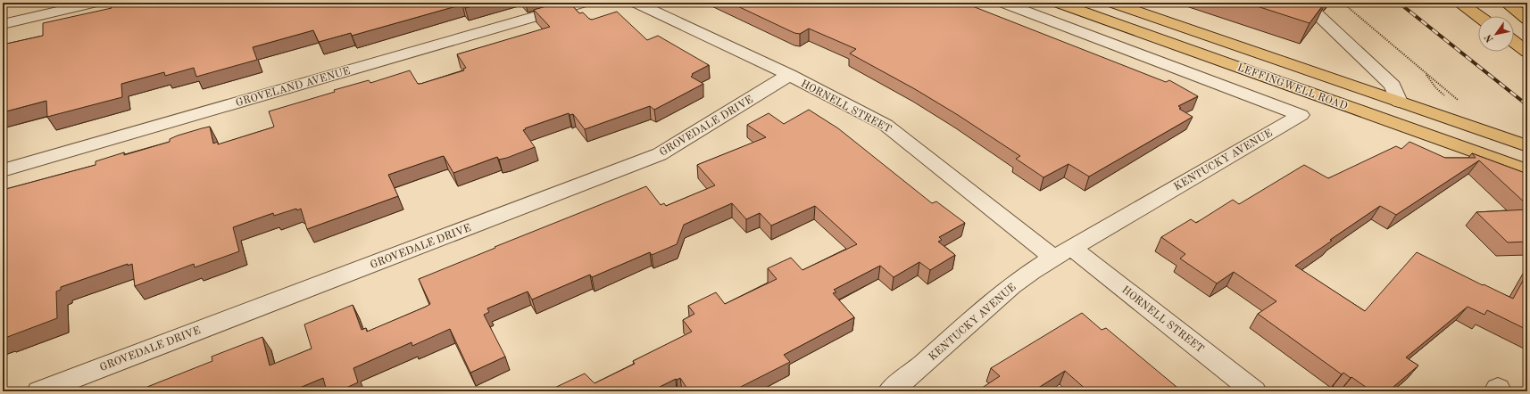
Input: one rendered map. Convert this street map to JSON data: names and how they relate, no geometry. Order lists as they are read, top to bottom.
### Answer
{
  "streets": {
    "main road": ["LEFFINGWELL ROAD"],
    "street": [
      "GROVELAND AVENUE",
      "HORNELL STREET",
      "GROVEDALE DRIVE",
      "KENTUCKY AVENUE"
    ]
  },
  "crossings": [
    ["HORNELL STREET", "GROVEDALE DRIVE"],
    ["HORNELL STREET", "KENTUCKY AVENUE"]
  ],
  "north": "bottom left"
}
